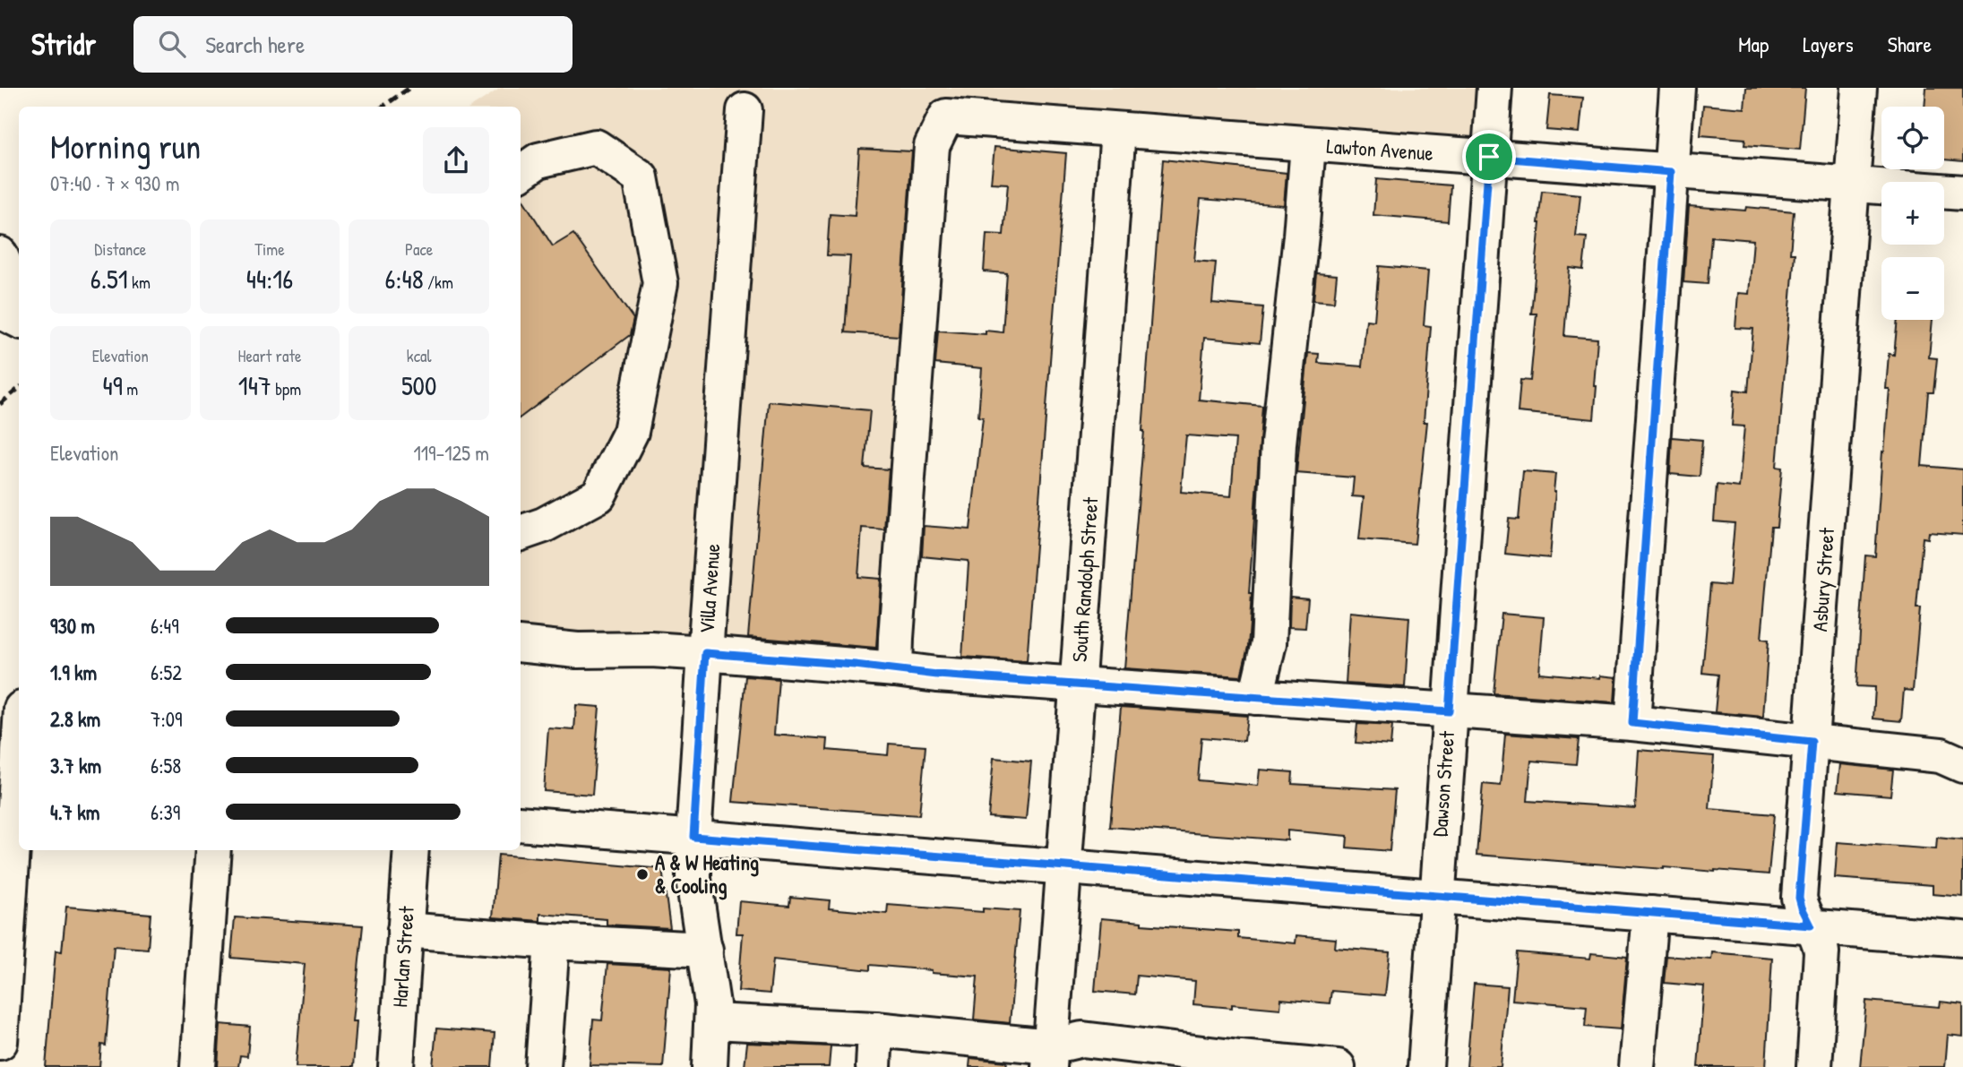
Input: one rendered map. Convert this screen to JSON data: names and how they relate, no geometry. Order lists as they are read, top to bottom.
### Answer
{
  "streets": {
    "street": [
      "Lawton Avenue",
      "South Randolph Street",
      "Asbury Street",
      "Villa Avenue",
      "Dawson Street",
      "Harlan Street"
    ]
  },
  "crossings": [
    ["Lawton Avenue", "South Randolph Street"],
    ["Lawton Avenue", "Asbury Street"],
    ["Lawton Avenue", "Dawson Street"]
  ],
  "places": ["A & W Heating & Cooling"],
  "page": {
    "header": "Stridr",
    "search": "Search here",
    "nav": ["Map", "Layers", "Share"],
    "map_buttons": ["+", "−"],
    "heading": ["Morning run", "07:40 · 7 × 930 m"],
    "stats": [
      ["Distance", "6.51 km"],
      ["Time", "44:16"],
      ["Pace", "6:48 /km"],
      ["Elevation", "49 m"],
      ["Heart rate", "147 bpm"],
      ["kcal", "500"]
    ],
    "chart": ["Elevation", "119–125 m"],
    "list": [
      {
        "name": "930 m",
        "note": "6:49"
      },
      {
        "name": "1.9 km",
        "note": "6:52"
      },
      {
        "name": "2.8 km",
        "note": "7:09"
      },
      {
        "name": "3.7 km",
        "note": "6:58"
      },
      {
        "name": "4.7 km",
        "note": "6:39"
      }
    ]
  }
}
